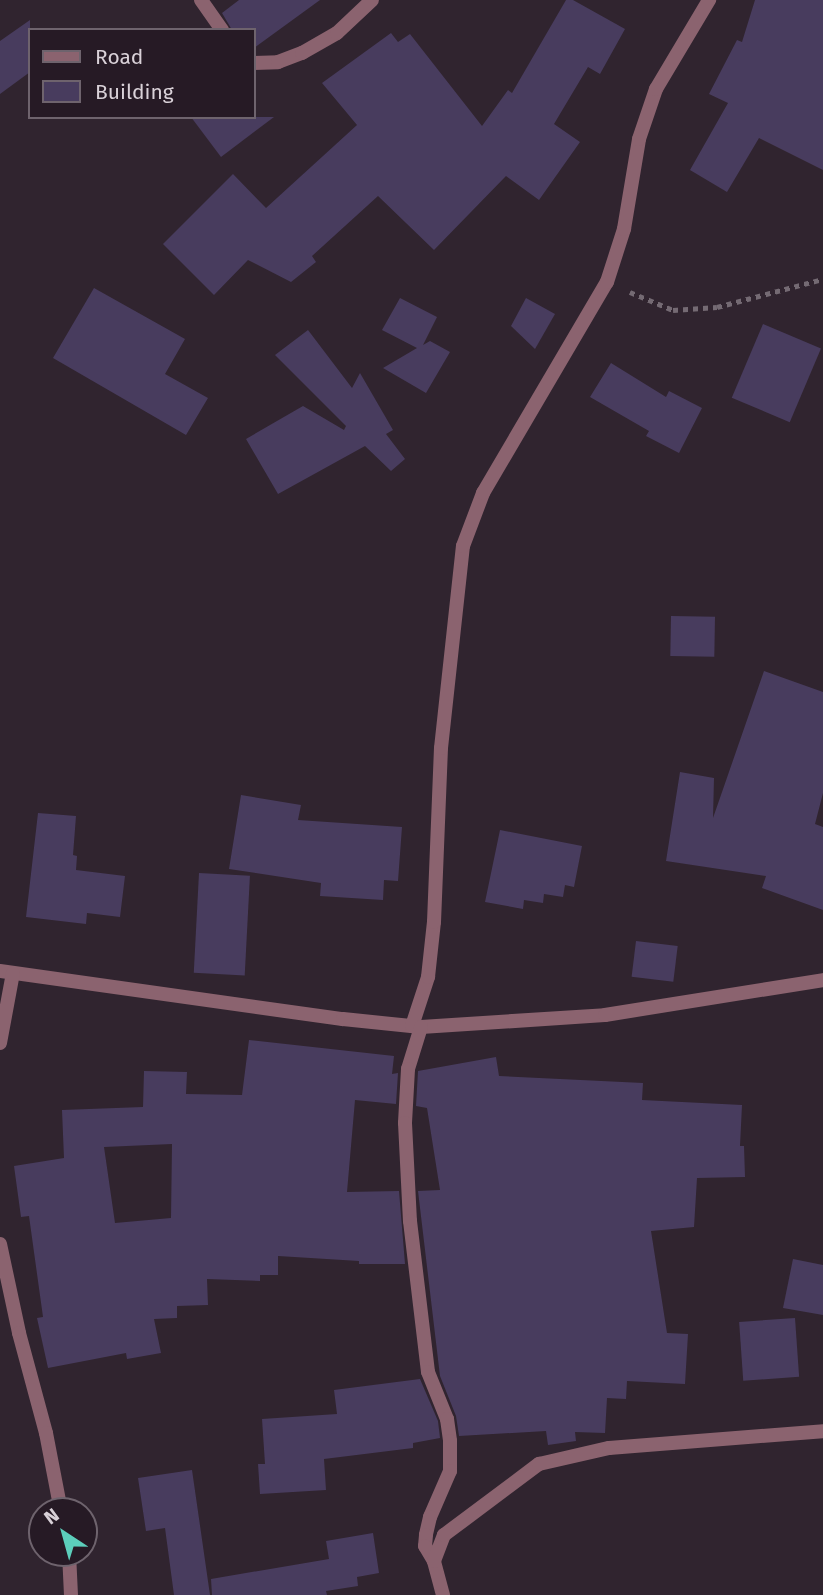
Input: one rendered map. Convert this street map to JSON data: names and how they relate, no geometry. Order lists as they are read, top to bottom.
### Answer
{
  "legend": ["Road", "Building"],
  "north": "top left"
}
